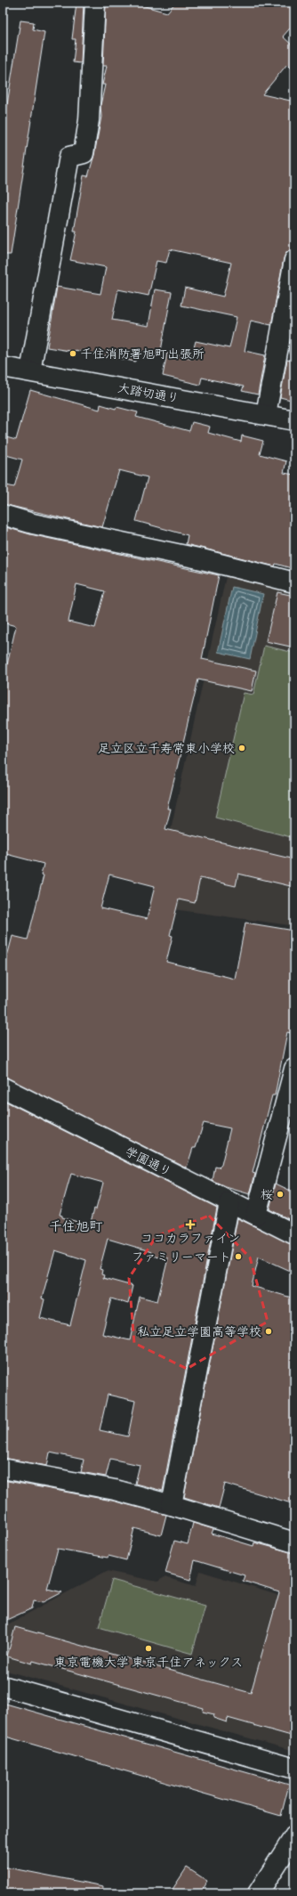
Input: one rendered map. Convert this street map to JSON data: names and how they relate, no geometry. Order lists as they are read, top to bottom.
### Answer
{
  "streets": {
    "street": ["大踏切通り", "学園通り"]
  },
  "districts": ["千住旭町"],
  "places": {
    "other": [
      "千住消防署旭町出張所",
      "足立区立千寿常東小学校",
      "桜",
      "ファミリーマート",
      "私立足立学園高等学校",
      "東京電機大学 東京千住アネックス"
    ],
    "health": ["ココカラファイン"]
  }
}
